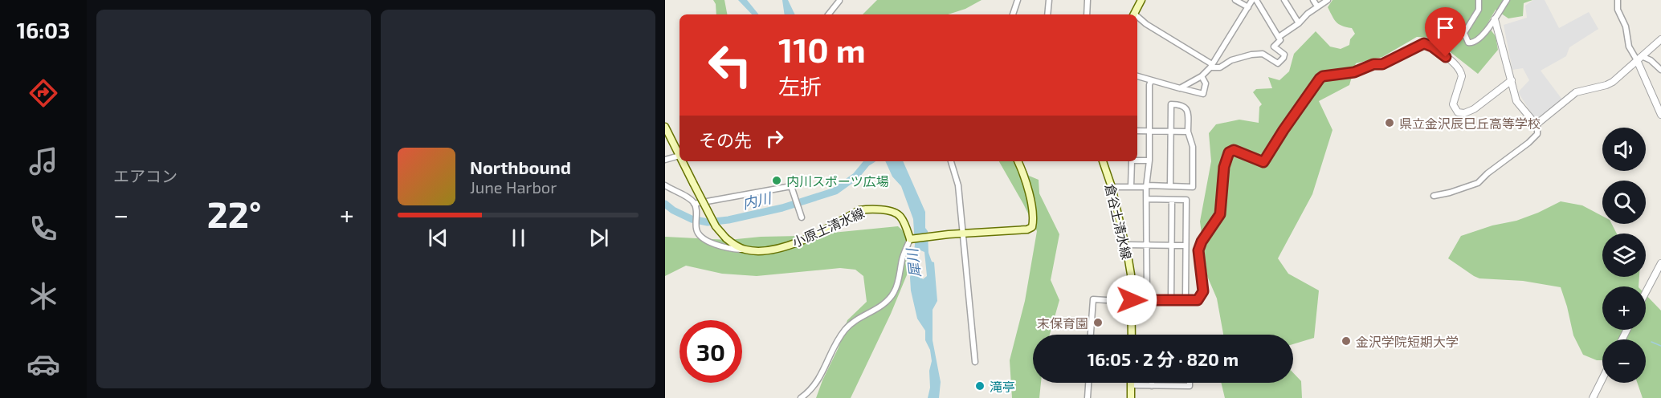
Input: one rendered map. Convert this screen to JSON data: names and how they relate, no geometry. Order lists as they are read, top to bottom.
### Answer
{
  "streets": {
    "main road": ["倉谷土清水線", "小原土清水線"]
  },
  "water": ["内川", "犀川"],
  "places": [
    "県立金沢辰巳丘高等学校",
    "内川スポーツ広場",
    "末保育園",
    "金沢学院短期大学",
    "滝亭"
  ],
  "page": {
    "tabs": "16:03",
    "tile": "エアコン",
    "turn": ["110 m", "左折"],
    "then": "その先",
    "map_buttons": ["+", "−"],
    "song": ["Northbound", "June Harbor"],
    "heat": ["−", "22°", "+"],
    "limit": "30",
    "trip": "16:05 · 2 分 · 820 m"
  }
}
